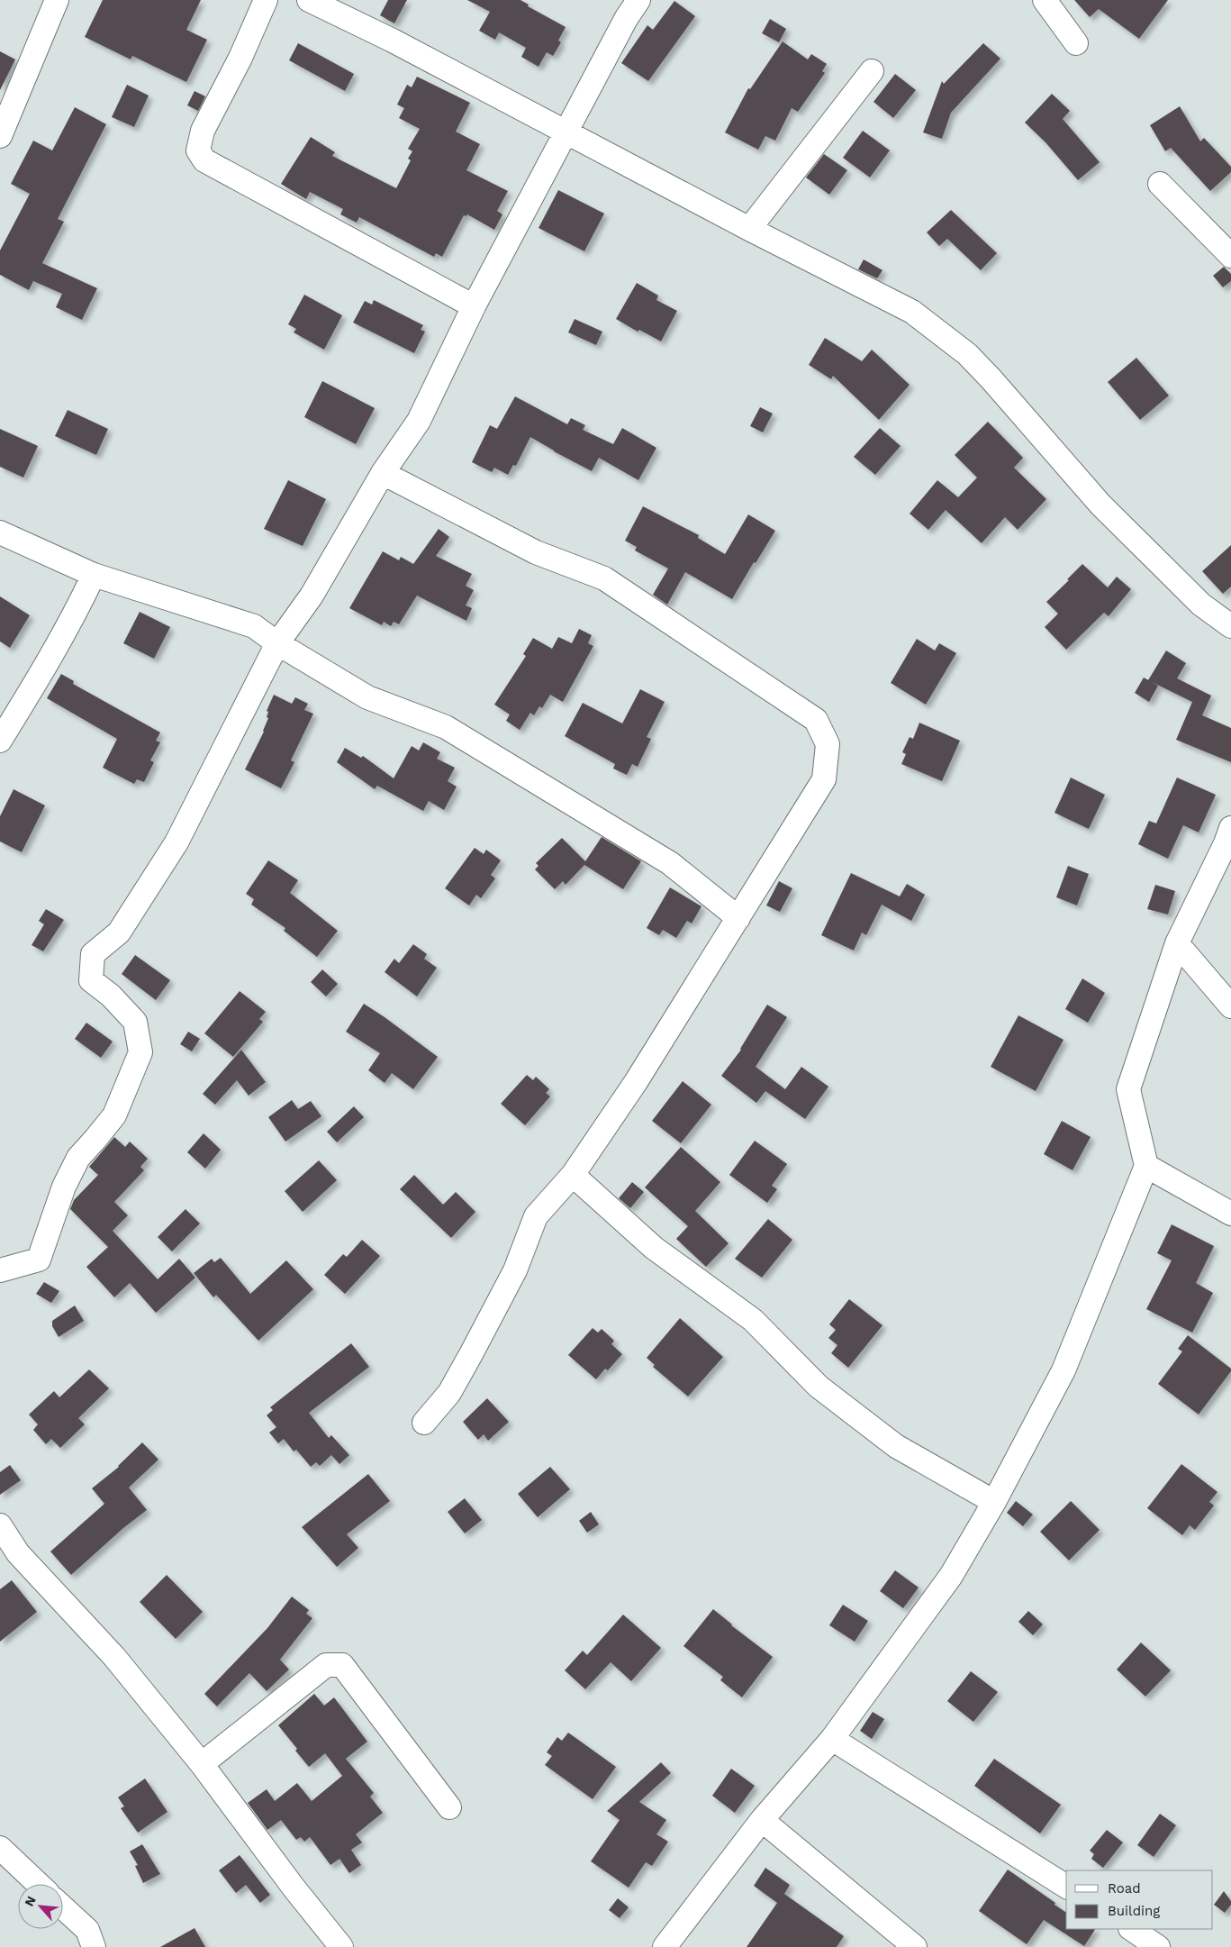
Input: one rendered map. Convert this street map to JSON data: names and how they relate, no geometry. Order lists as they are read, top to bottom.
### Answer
{
  "legend": ["Road", "Building"],
  "north": "top left"
}
